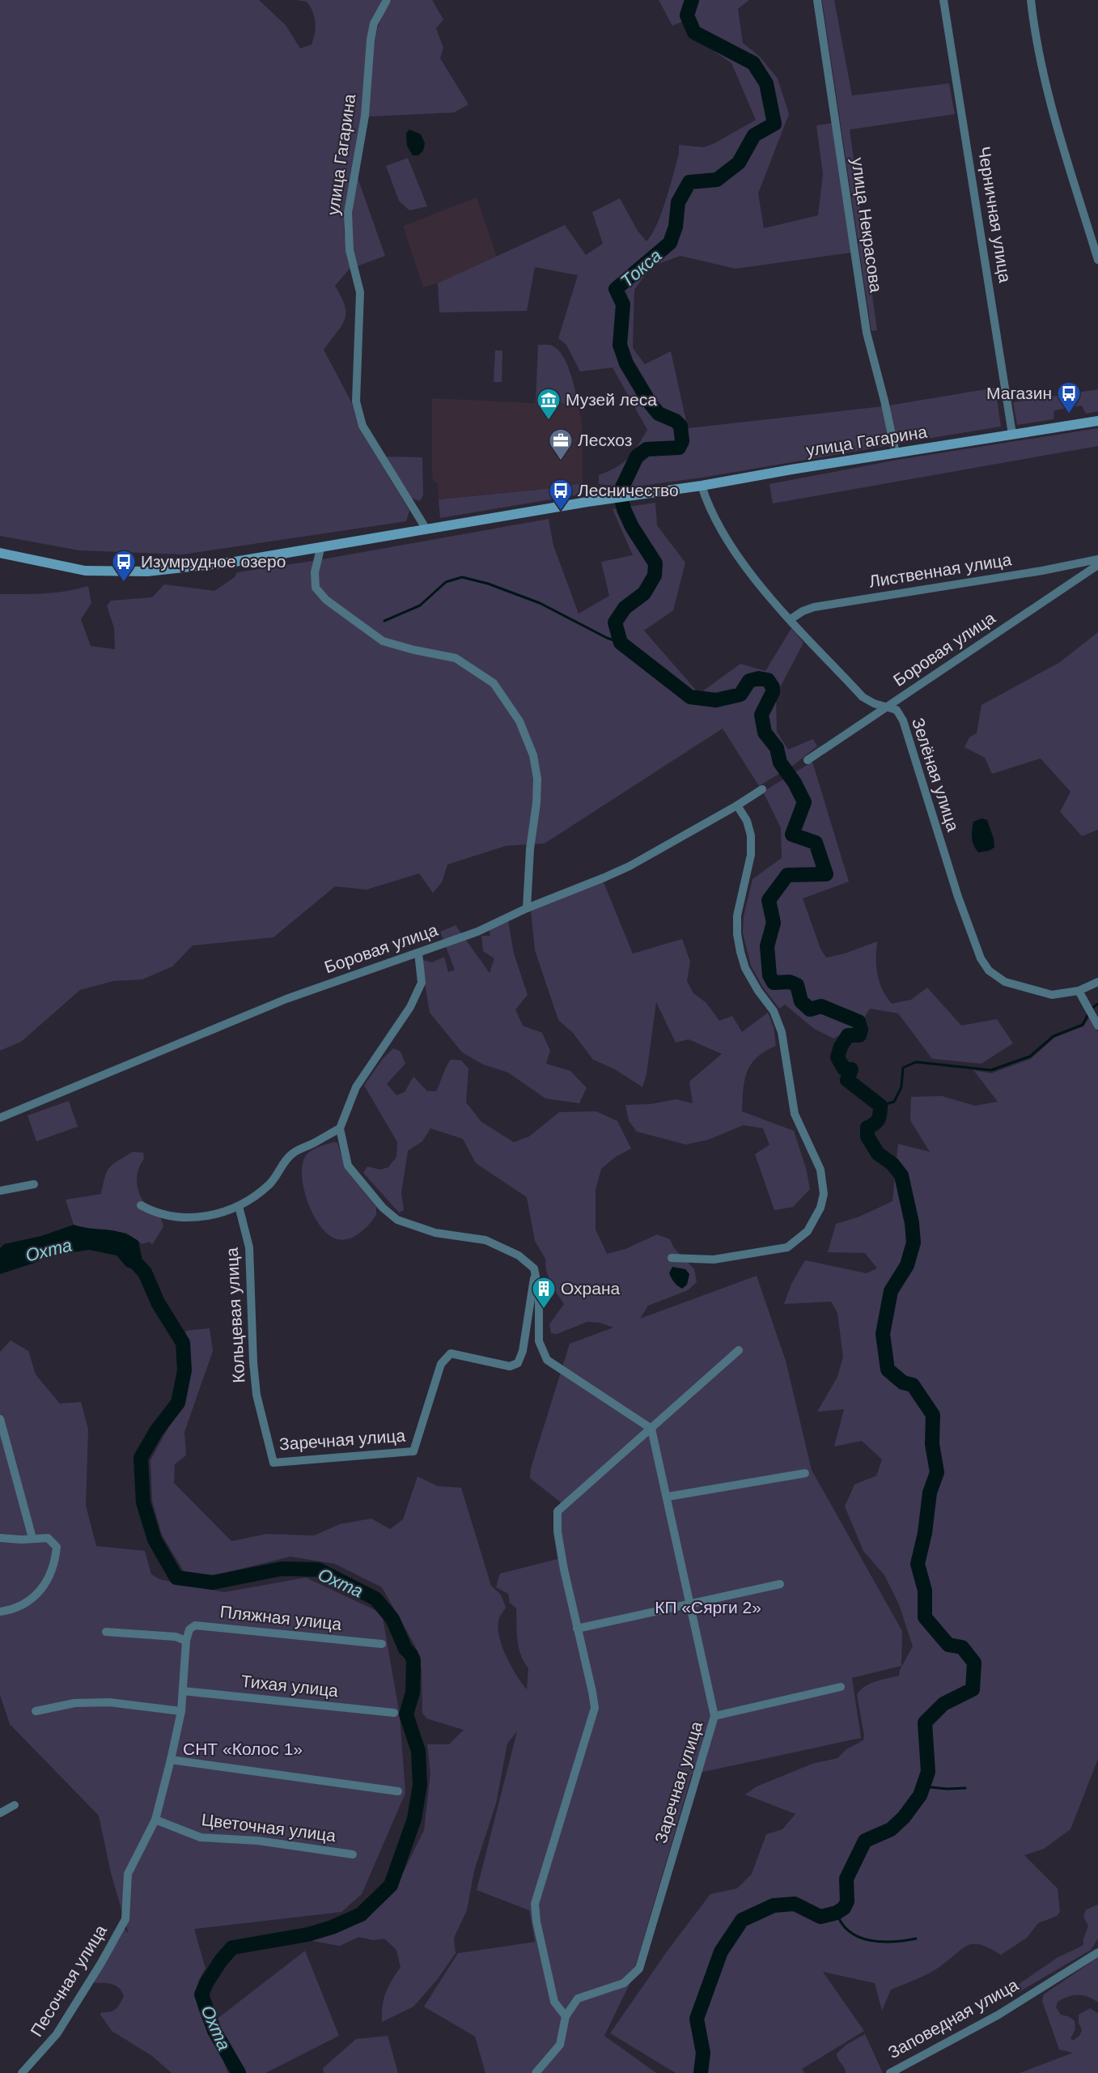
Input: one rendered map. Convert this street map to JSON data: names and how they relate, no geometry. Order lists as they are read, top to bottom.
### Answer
{
  "streets": {
    "main road": ["улица Гагарина"],
    "street": [
      "Черничная улица",
      "улица Некрасова",
      "Лиственная улица",
      "Боровая улица",
      "Зелёная улица",
      "Кольцевая улица",
      "Заречная улица",
      "Пляжная улица",
      "Тихая улица",
      "Цветочная улица",
      "Песочная улица",
      "Заповедная улица"
    ]
  },
  "crossings": [
    ["улица Гагарина", "Черничная улица"],
    ["улица Гагарина", "улица Некрасова"],
    ["улица Гагарина", "Зелёная улица"],
    ["Лиственная улица", "Зелёная улица"],
    ["Боровая улица", "Зелёная улица"],
    ["Кольцевая улица", "Заречная улица"],
    ["Цветочная улица", "Песочная улица"]
  ],
  "water": ["Токса", "Охта"],
  "parks": ["КП «Сярги 2»", "СНТ «Колос 1»"],
  "places": {
    "bus stop": ["Магазин", "Лесничество", "Изумрудное озеро"],
    "museum": ["Музей леса"],
    "office": ["Лесхоз"],
    "building": ["Охрана"]
  }
}
